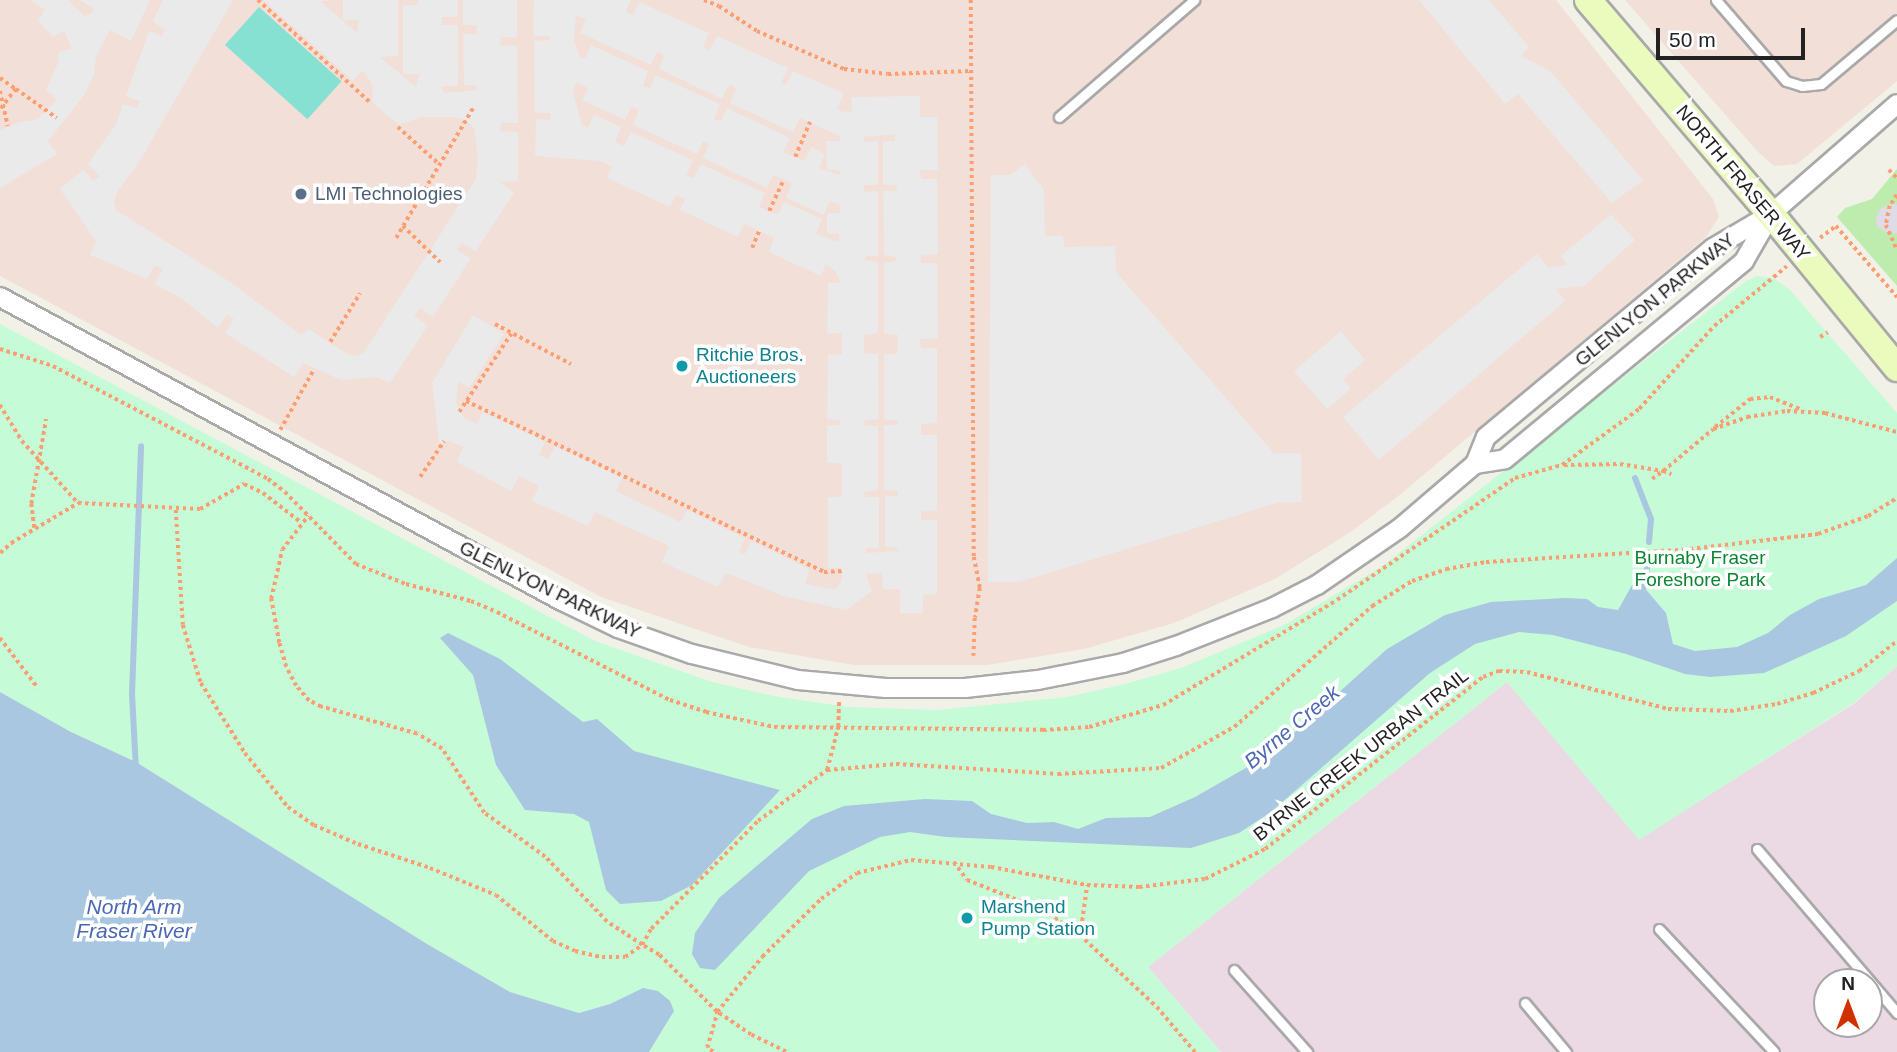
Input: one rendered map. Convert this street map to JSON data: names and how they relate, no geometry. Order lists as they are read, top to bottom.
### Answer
{
  "streets": {
    "street": ["NORTH FRASER WAY", "GLENLYON PARKWAY"],
    "path": ["BYRNE CREEK URBAN TRAIL"]
  },
  "crossings": [
    ["NORTH FRASER WAY", "GLENLYON PARKWAY"]
  ],
  "water": ["Byrne Creek", "North Arm Fraser River"],
  "parks": ["Burnaby Fraser Foreshore Park"],
  "places": ["LMI Technologies", "Ritchie Bros. Auctioneers", "Marshend Pump Station"],
  "scale_bar": "50 m",
  "north": "top"
}
